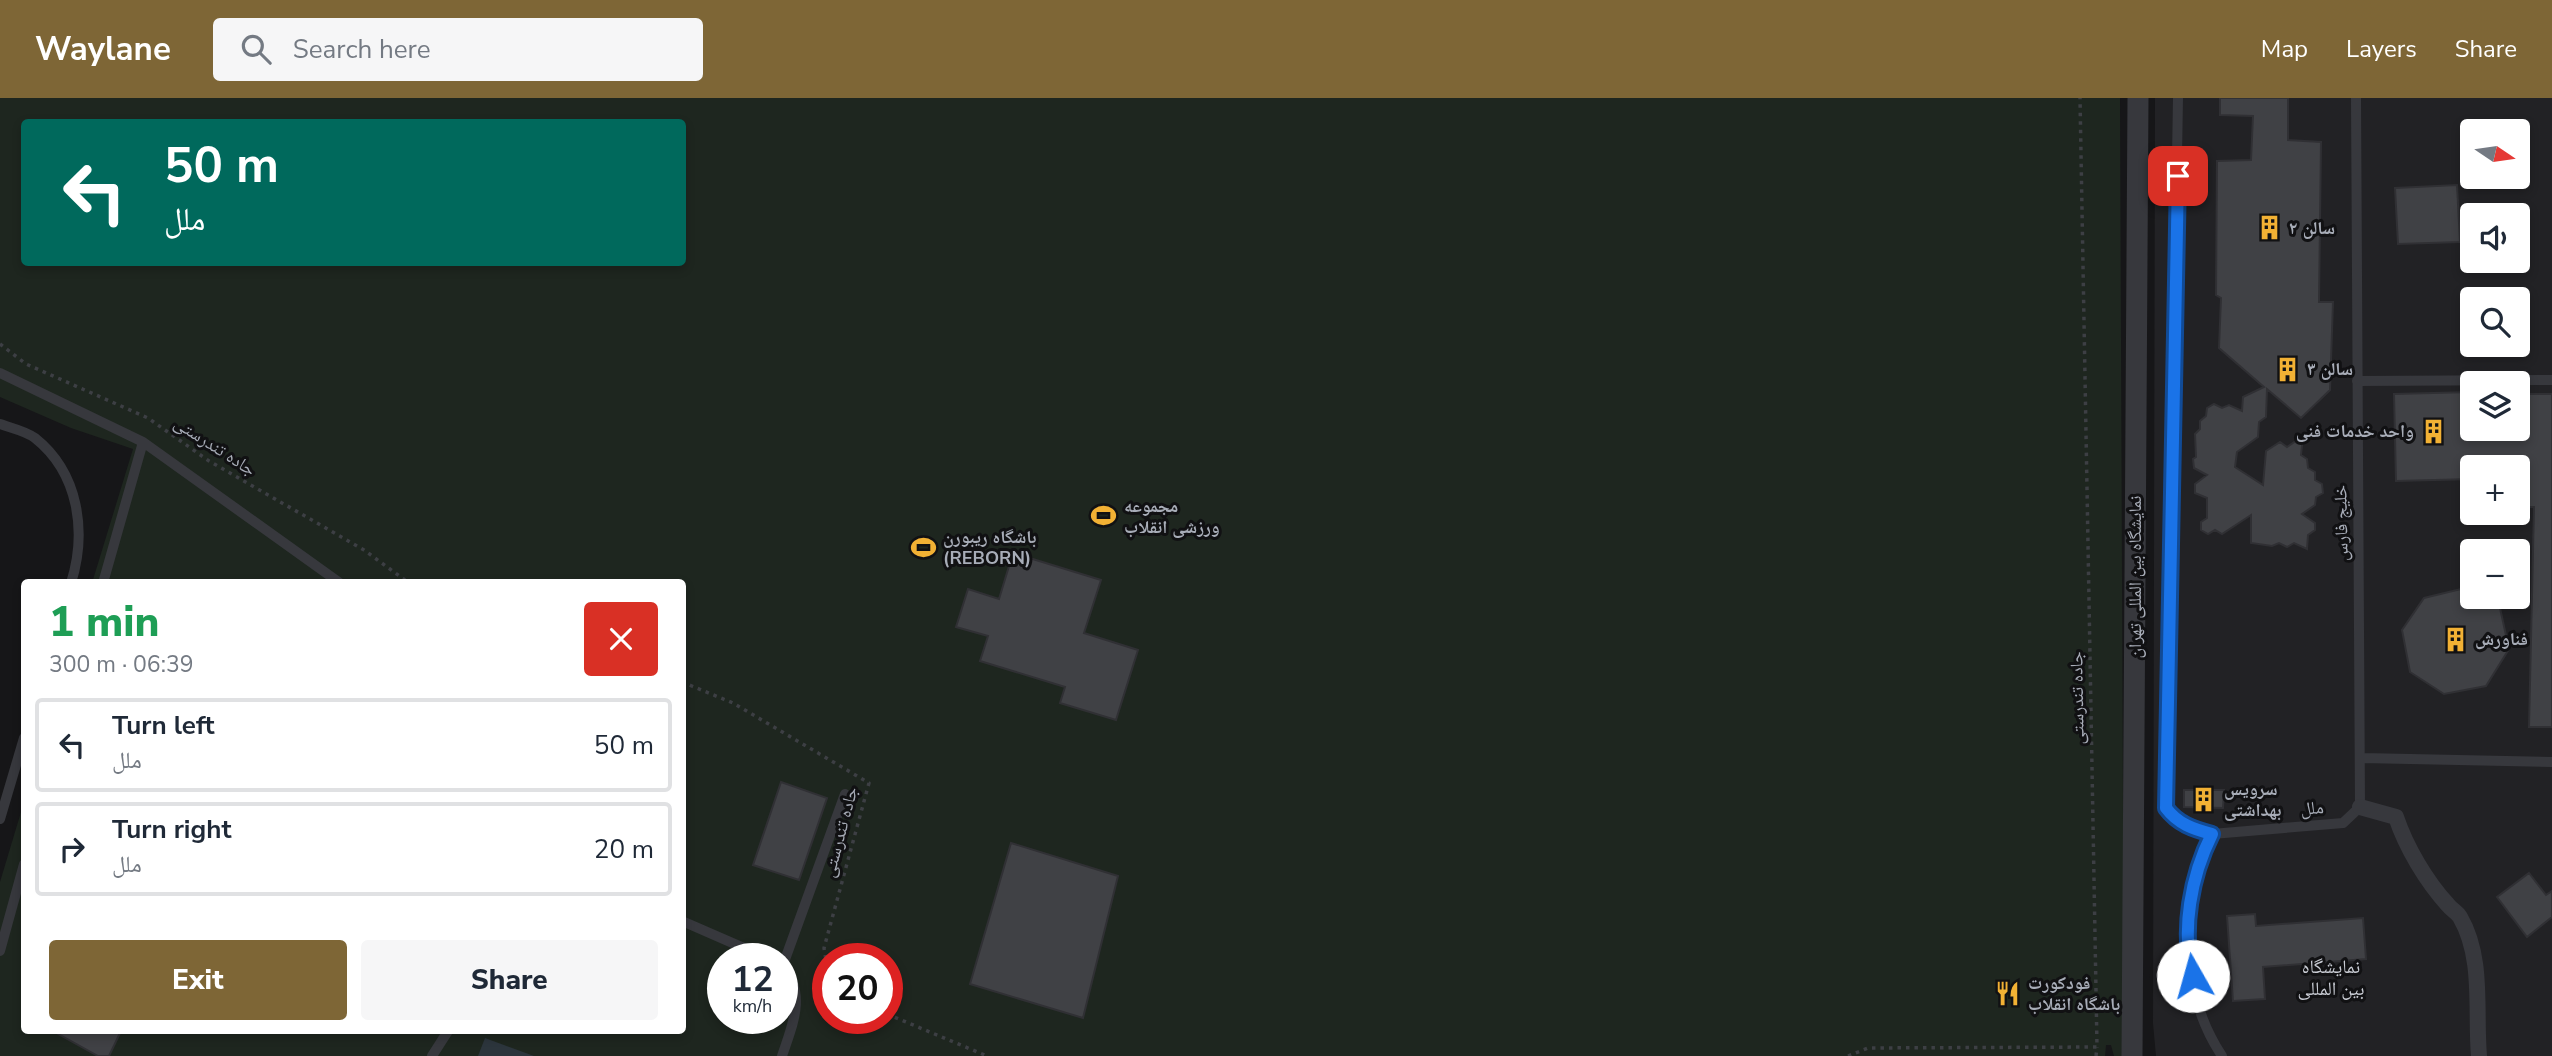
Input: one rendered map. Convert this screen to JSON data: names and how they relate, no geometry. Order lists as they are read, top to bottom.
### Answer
{
  "streets": {
    "street": ["نمایشگاه بین المللی تهران"],
    "lane": ["خلیج فارس", "ملل"],
    "path": ["جاده تندرستی"]
  },
  "districts": ["نمایشگاه بین المللی"],
  "places": {
    "building": [
      "سالن ۲",
      "سالن ۳",
      "واحد خدمات فنی",
      "فناورش",
      "سرویس بهداشتی"
    ],
    "sports": ["مجموعه ورزشی انقلاب", "باشگاه ریبورن (REBORN)"],
    "restaurant": ["فودکورت باشگاه انقلاب"]
  },
  "north": "right",
  "page": {
    "header": "Waylane",
    "search": "Search here",
    "nav": ["Map", "Layers", "Share"],
    "map_buttons": ["+", "−"],
    "turn": ["50 m", "ملل"],
    "heading": ["1 min", "300 m · 06:39"],
    "list": [
      {
        "name": "Turn left",
        "note": "ملل",
        "value": "50 m"
      },
      {
        "name": "Turn right",
        "note": "ملل",
        "value": "20 m"
      }
    ],
    "buttons": ["Exit", "Share"],
    "speed": "12 km/h",
    "limit": "20"
  }
}
